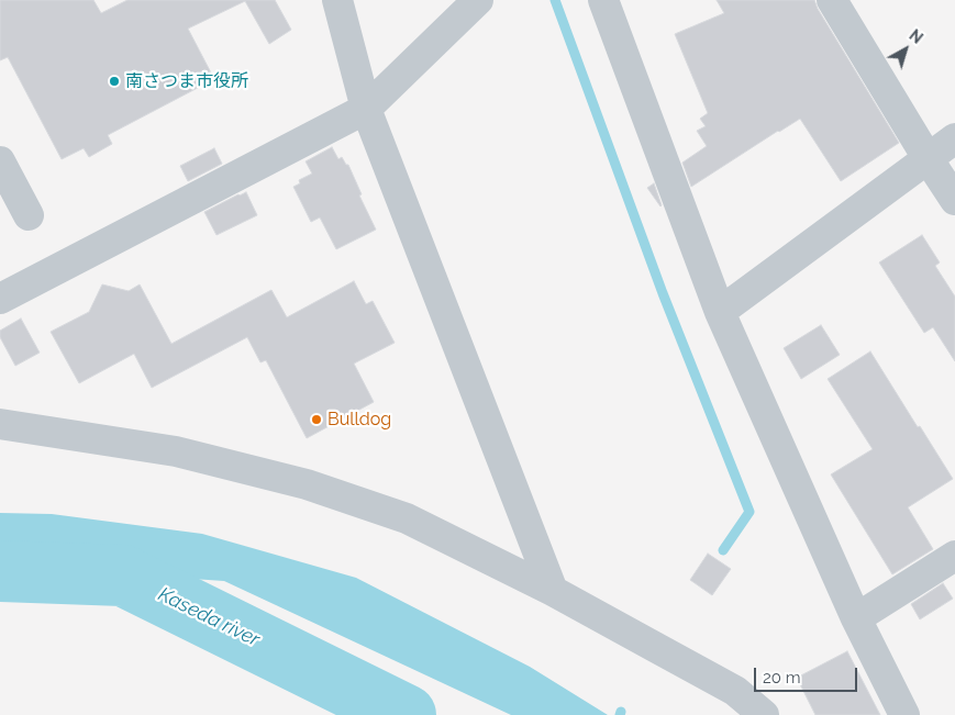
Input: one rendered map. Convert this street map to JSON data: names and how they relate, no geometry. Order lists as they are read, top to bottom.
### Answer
{
  "water": ["Kaseda river"],
  "places": ["南さつま市役所", "Bulldog"],
  "scale_bar": "20 m",
  "north": "top right"
}
